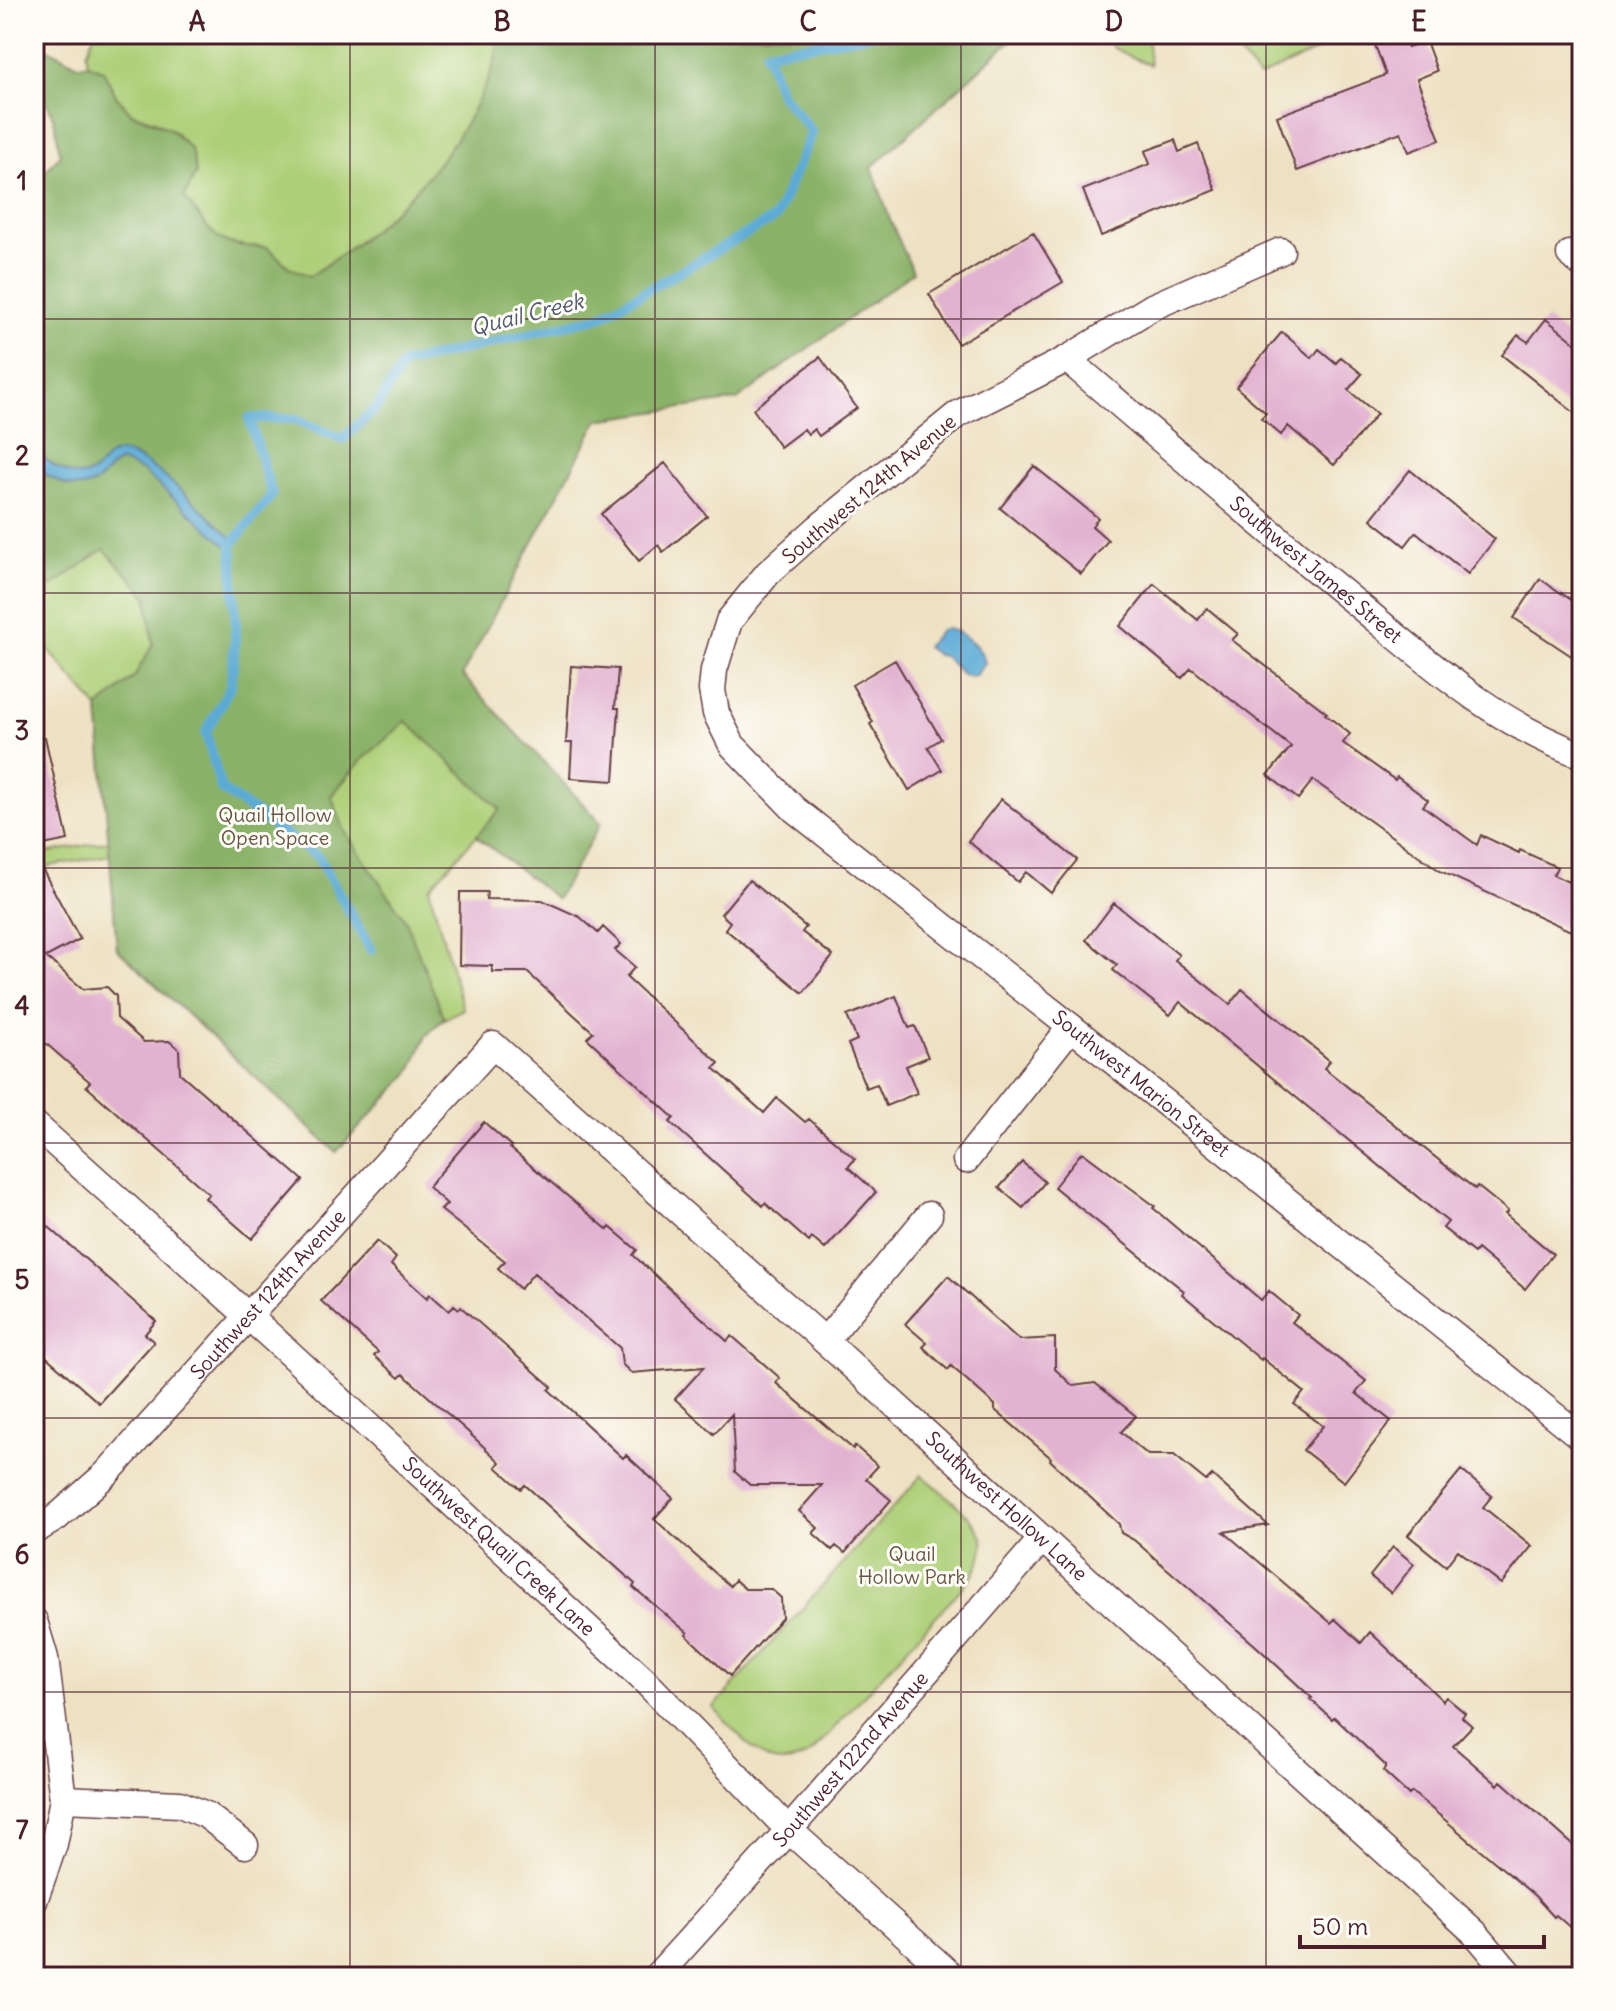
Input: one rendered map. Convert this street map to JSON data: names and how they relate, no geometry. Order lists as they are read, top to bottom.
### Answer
{
  "streets": {
    "street": [
      "Southwest 124th Avenue",
      "Southwest James Street",
      "Southwest Marion Street",
      "Southwest Hollow Lane",
      "Southwest Quail Creek Lane",
      "Southwest 122nd Avenue"
    ]
  },
  "crossings": [
    ["Southwest 124th Avenue", "Southwest James Street"],
    ["Southwest 124th Avenue", "Southwest Marion Street"],
    ["Southwest 124th Avenue", "Southwest Hollow Lane"],
    ["Southwest 124th Avenue", "Southwest Quail Creek Lane"],
    ["Southwest Hollow Lane", "Southwest 122nd Avenue"],
    ["Southwest Quail Creek Lane", "Southwest 122nd Avenue"]
  ],
  "water": ["Quail Creek"],
  "parks": ["Quail Hollow Open Space", "Quail Hollow Park"],
  "scale_bar": "50 m",
  "grid": {
    "columns": [
      "A",
      "B",
      "C",
      "D",
      "E"
    ],
    "rows": [
      "1",
      "2",
      "3",
      "4",
      "5",
      "6",
      "7"
    ]
  }
}
